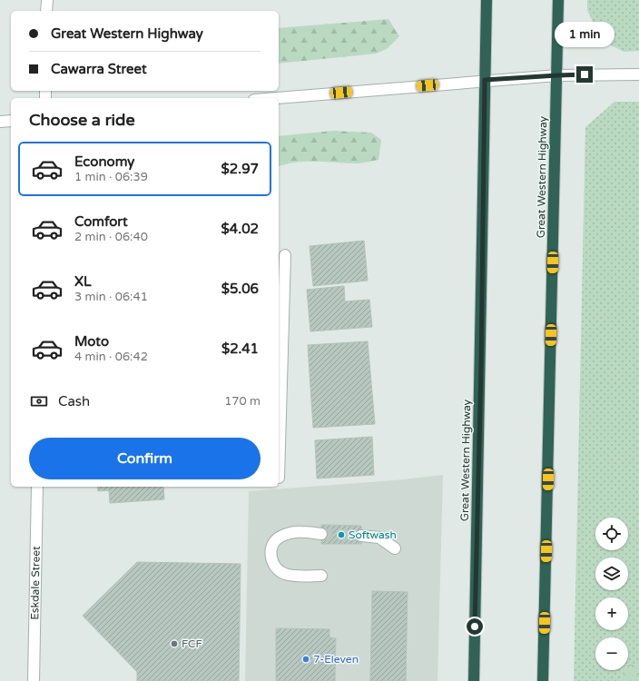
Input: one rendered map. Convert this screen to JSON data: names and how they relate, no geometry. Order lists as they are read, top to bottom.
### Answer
{
  "streets": {
    "highway": ["Great Western Highway"],
    "street": ["Eskdale Street"]
  },
  "places": ["Softwash", "FCF", "7-Eleven"],
  "page": {
    "banner": ["Great Western Highway", "Cawarra Street"],
    "bubble": "1 min",
    "heading": "Choose a ride",
    "list": [
      {
        "name": "Economy",
        "note": "1 min · 06:39",
        "value": "$2.97"
      },
      {
        "name": "Comfort",
        "note": "2 min · 06:40",
        "value": "$4.02"
      },
      {
        "name": "XL",
        "note": "3 min · 06:41",
        "value": "$5.06"
      },
      {
        "name": "Moto",
        "note": "4 min · 06:42",
        "value": "$2.41"
      }
    ],
    "pay": ["Cash", "170 m"],
    "buttons": "Confirm",
    "map_buttons": ["+", "−"]
  }
}
